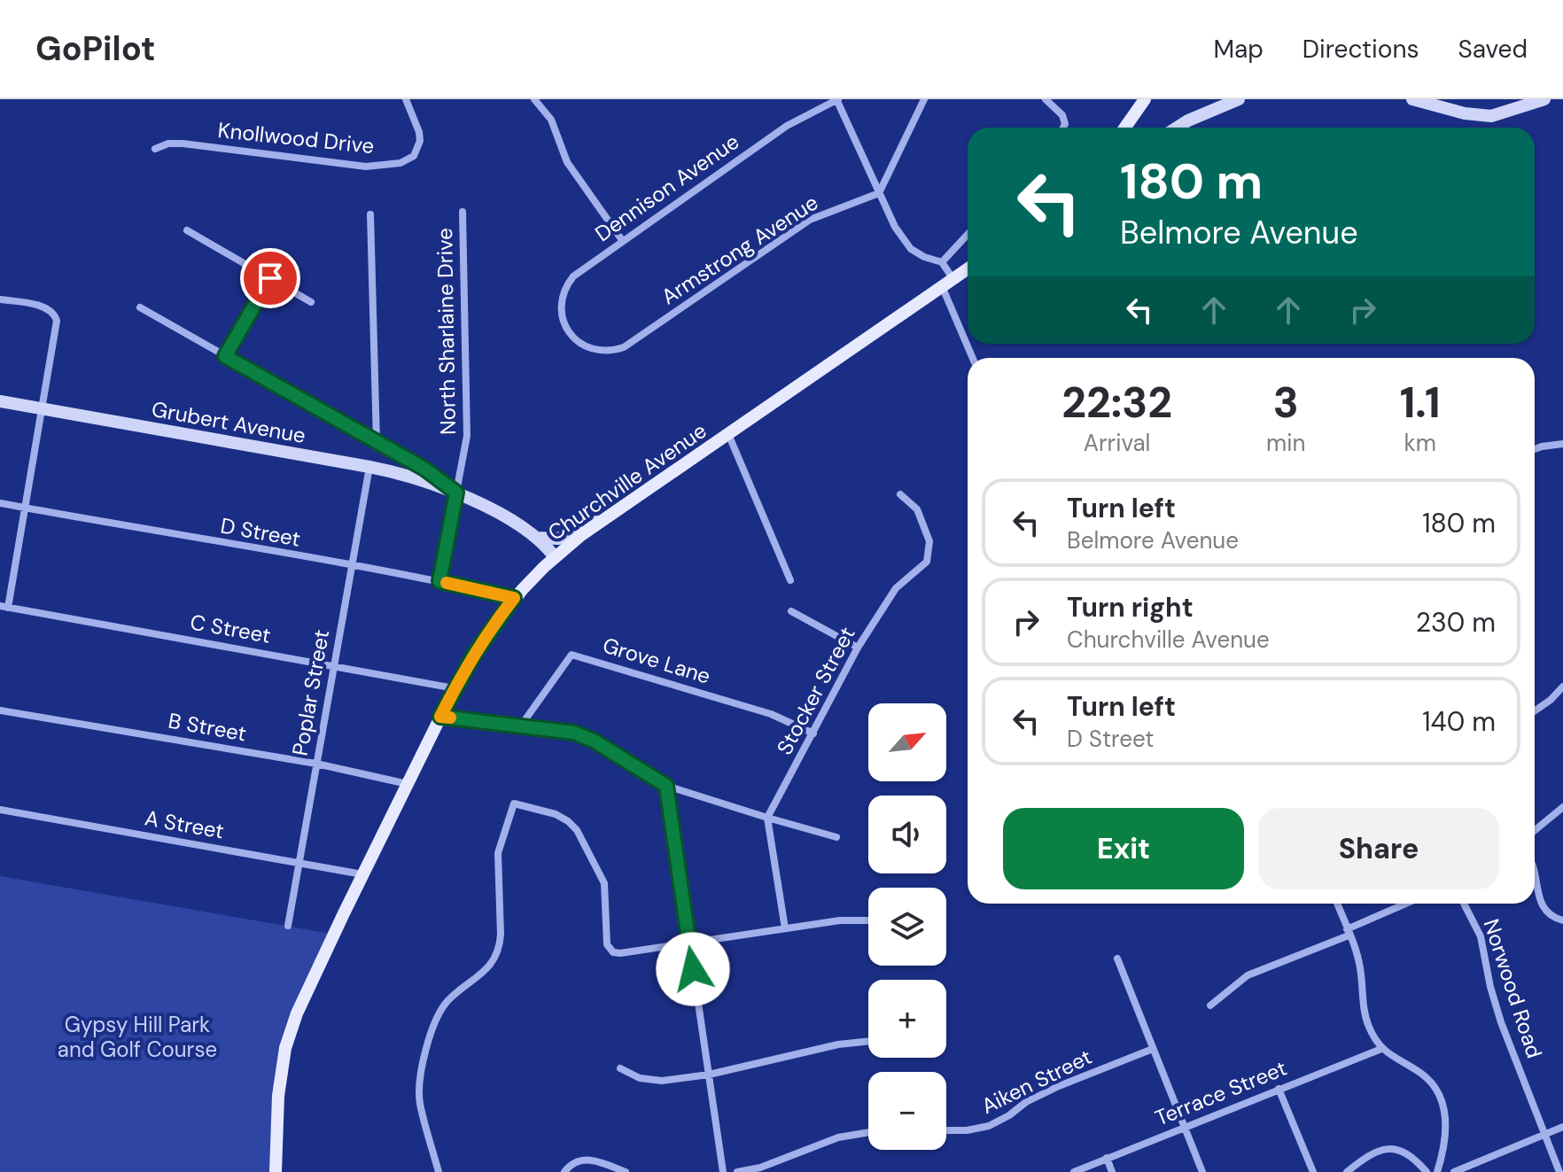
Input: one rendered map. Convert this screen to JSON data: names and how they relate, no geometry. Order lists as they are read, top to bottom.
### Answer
{
  "streets": {
    "main road": ["Churchville Avenue"],
    "street": [
      "Knollwood Drive",
      "Dennison Avenue",
      "Armstrong Avenue",
      "North Sharlaine Drive",
      "Grubert Avenue",
      "D Street",
      "C Street",
      "Grove Lane",
      "Stocker Street",
      "Poplar Street",
      "B Street",
      "A Street",
      "Norwood Road",
      "Aiken Street",
      "Terrace Street"
    ]
  },
  "crossings": [
    ["Dennison Avenue", "Armstrong Avenue"],
    ["North Sharlaine Drive", "Grubert Avenue"],
    ["North Sharlaine Drive", "D Street"],
    ["Grubert Avenue", "Churchville Avenue"],
    ["Grubert Avenue", "Poplar Street"],
    ["Churchville Avenue", "D Street"],
    ["Churchville Avenue", "C Street"],
    ["Churchville Avenue", "B Street"],
    ["Churchville Avenue", "A Street"],
    ["D Street", "Poplar Street"],
    ["C Street", "Poplar Street"],
    ["Grove Lane", "Stocker Street"],
    ["Poplar Street", "B Street"],
    ["Poplar Street", "A Street"]
  ],
  "parks": ["Gypsy Hill Park and Golf Course"],
  "north": "top right",
  "page": {
    "header": "GoPilot",
    "nav": ["Map", "Directions", "Saved"],
    "turn": ["180 m", "Belmore Avenue"],
    "eta": [
      "22:32",
      "Arrival",
      "3",
      "min",
      "1.1",
      "km"
    ],
    "list": [
      {
        "name": "Turn left",
        "note": "Belmore Avenue",
        "value": "180 m"
      },
      {
        "name": "Turn right",
        "note": "Churchville Avenue",
        "value": "230 m"
      },
      {
        "name": "Turn left",
        "note": "D Street",
        "value": "140 m"
      }
    ],
    "map_buttons": ["+", "−"],
    "buttons": ["Exit", "Share"]
  }
}
